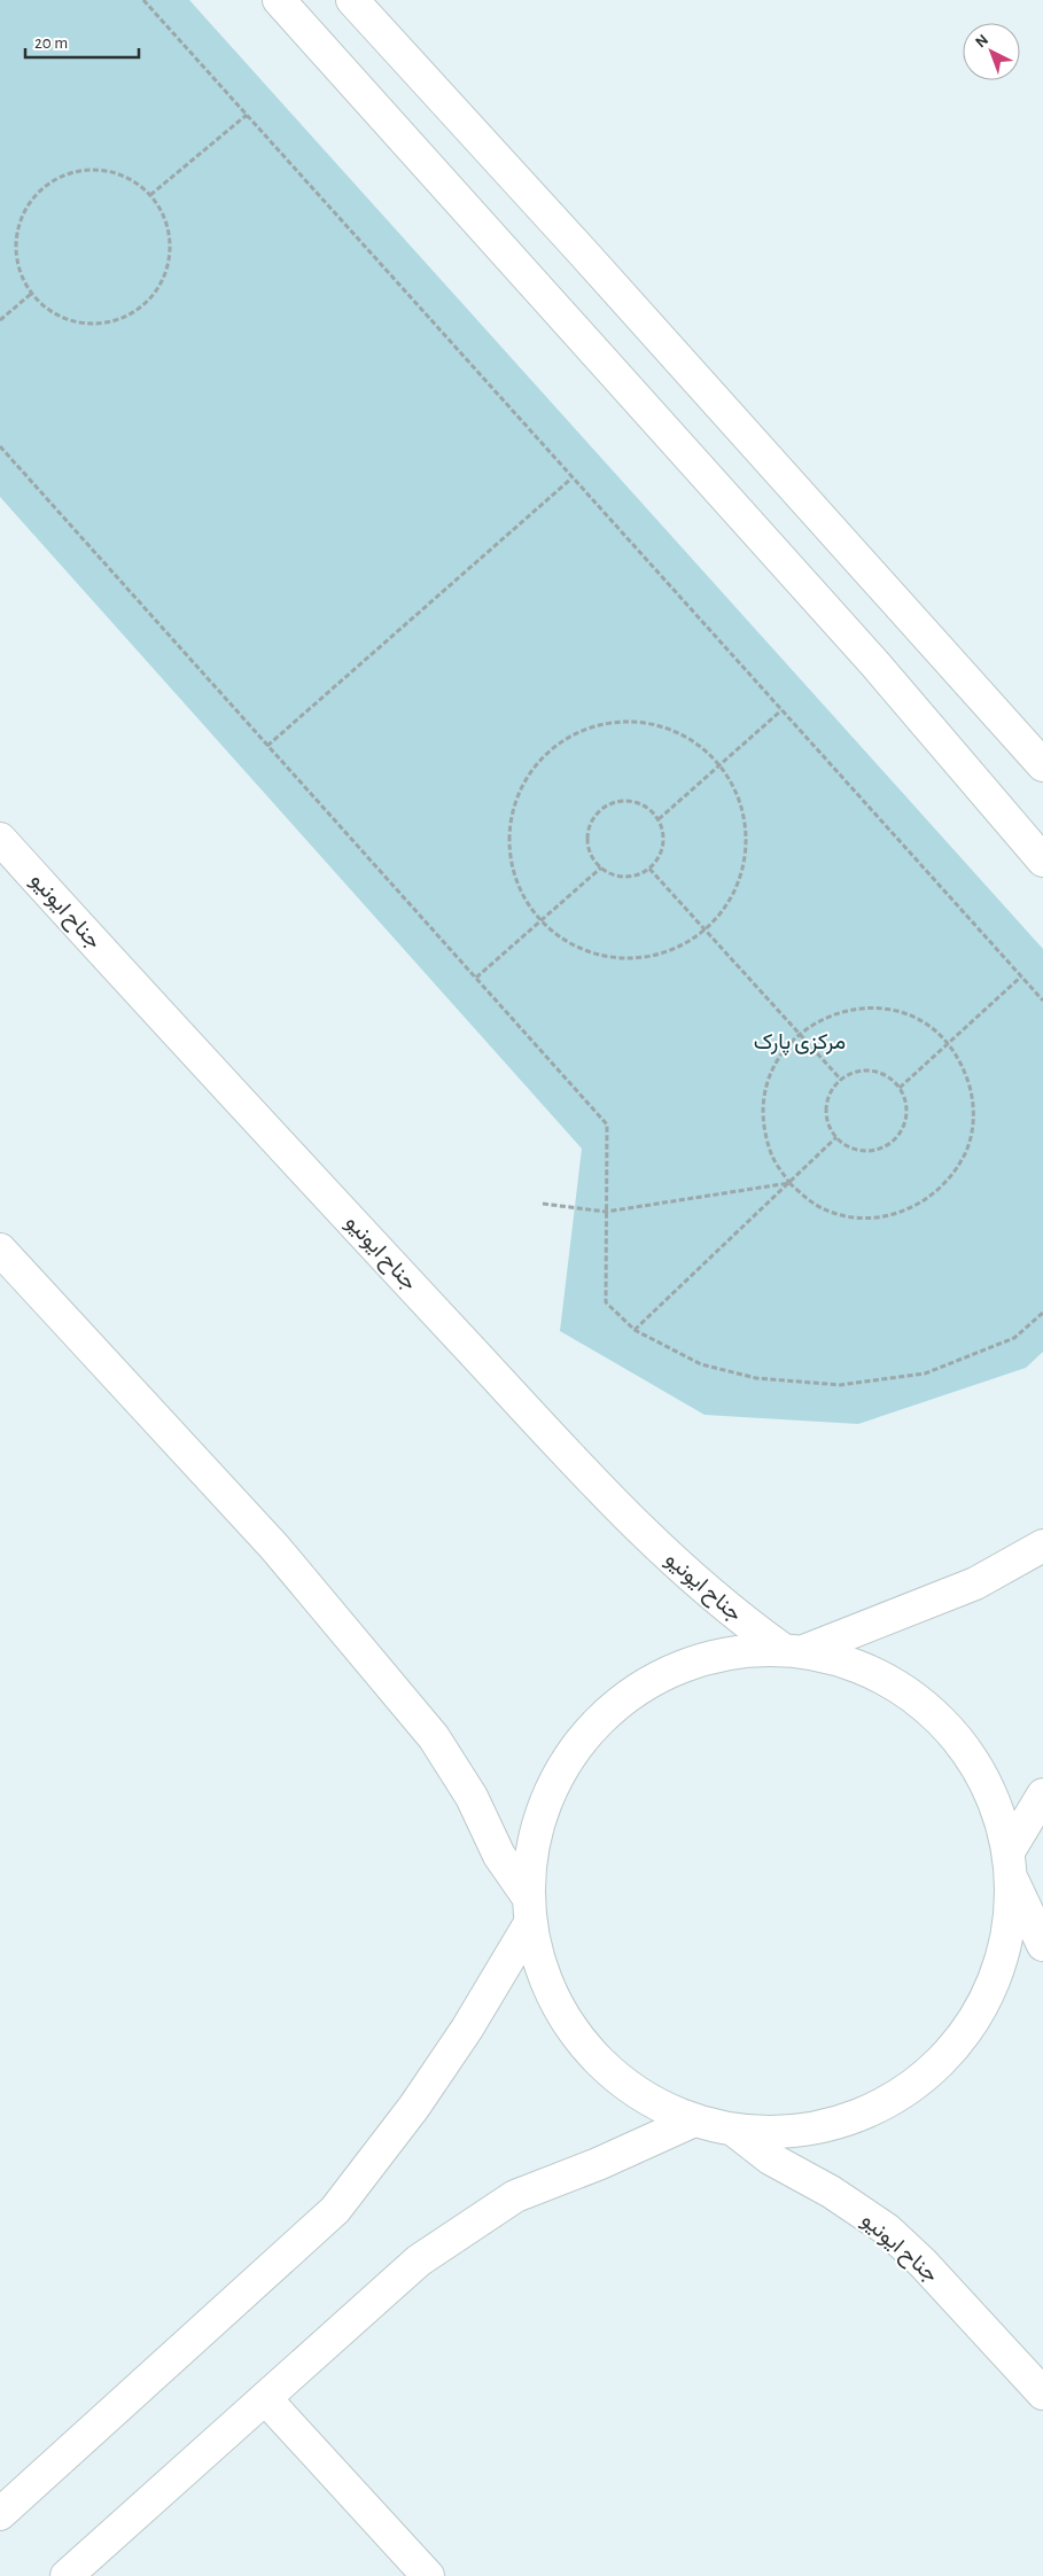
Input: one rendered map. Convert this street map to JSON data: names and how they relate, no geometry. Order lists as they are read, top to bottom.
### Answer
{
  "streets": {
    "main road": ["جناح ایونیو"]
  },
  "parks": ["مرکزی پارک"],
  "scale_bar": "20 m",
  "north": "top left"
}
